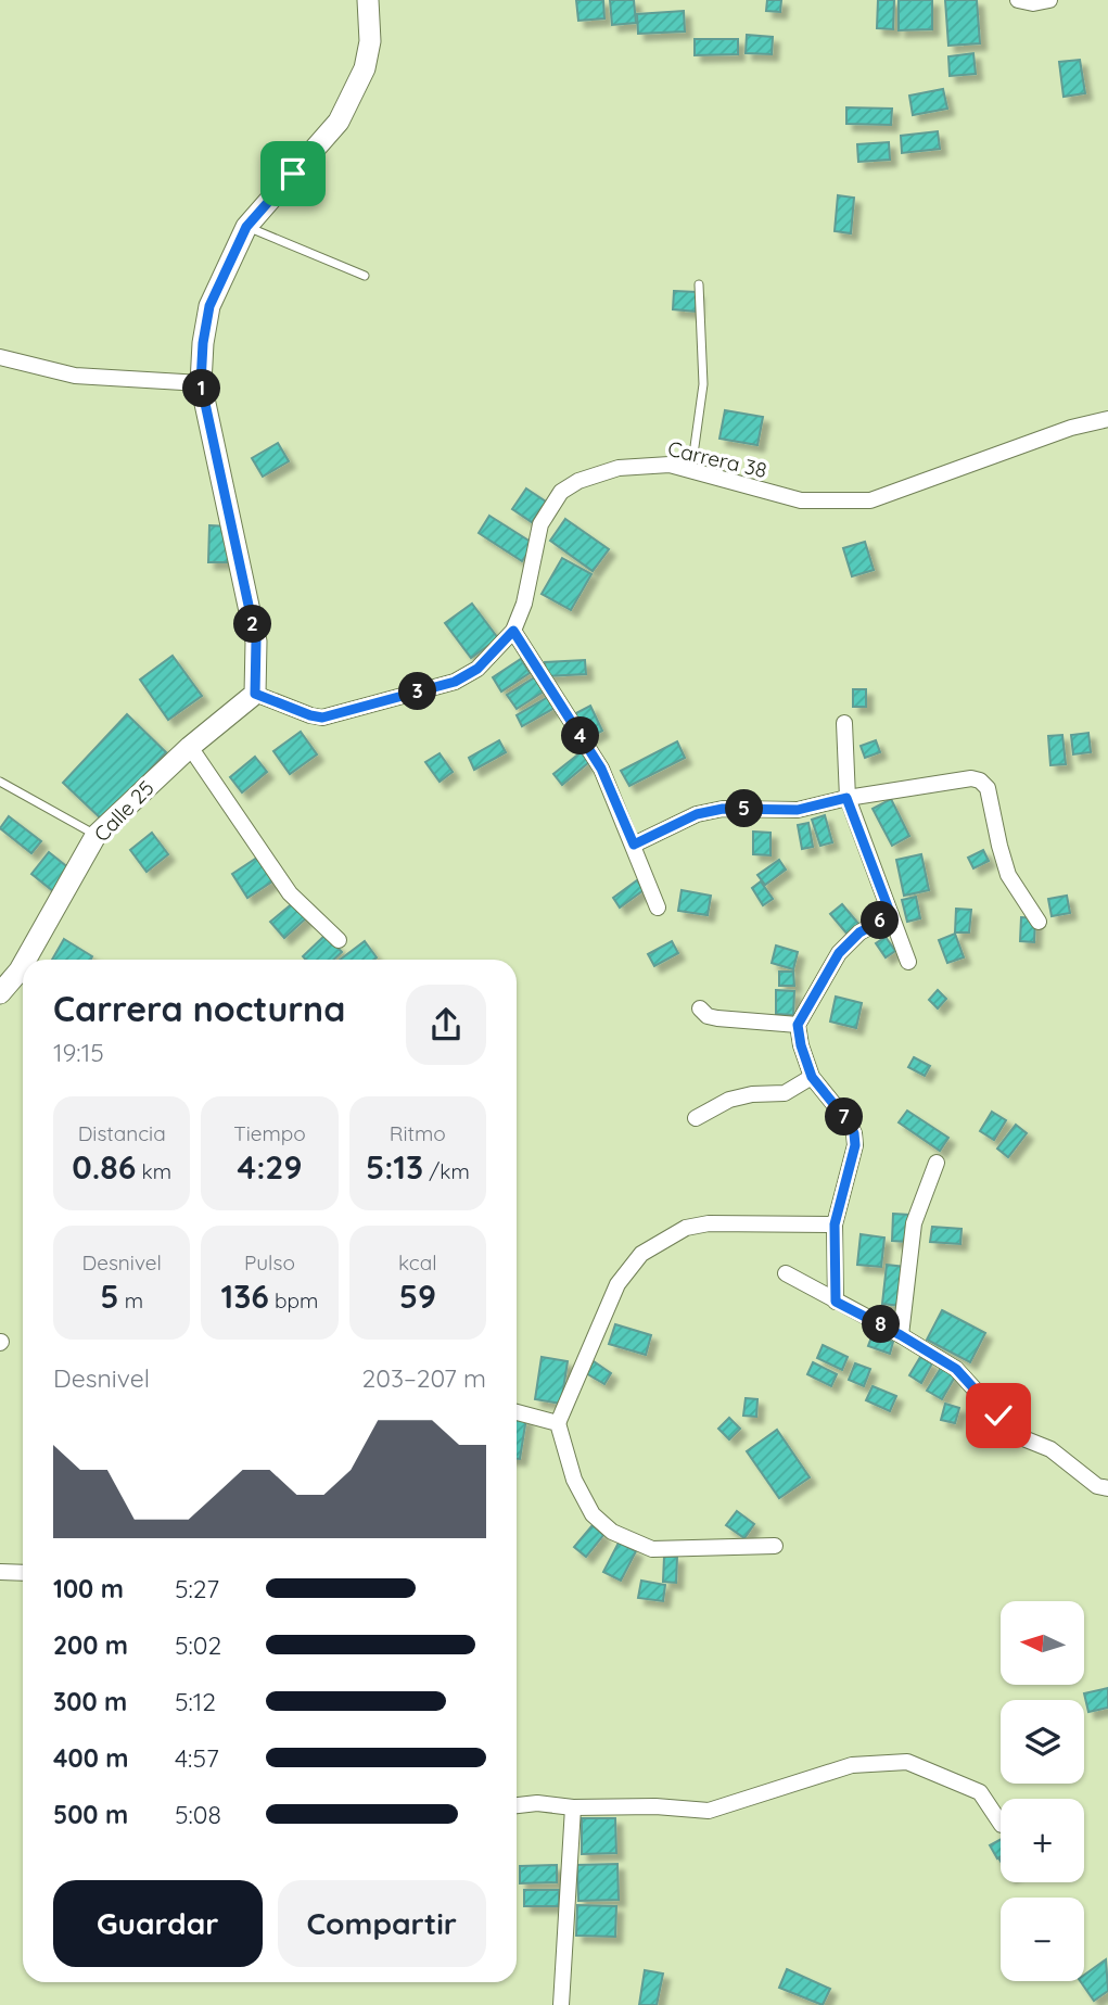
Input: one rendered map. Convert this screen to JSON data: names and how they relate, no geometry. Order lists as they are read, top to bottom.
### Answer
{
  "streets": {
    "street": ["Carrera 38", "Calle 25"]
  },
  "crossings": [
    ["Carrera 38", "Calle 25"]
  ],
  "north": "left",
  "page": {
    "pins": [
      "1",
      "2",
      "3",
      "4",
      "5",
      "6",
      "7",
      "8"
    ],
    "heading": ["Carrera nocturna", "19:15"],
    "stats": [
      ["Distancia", "0.86 km"],
      ["Tiempo", "4:29"],
      ["Ritmo", "5:13 /km"],
      ["Desnivel", "5 m"],
      ["Pulso", "136 bpm"],
      ["kcal", "59"]
    ],
    "chart": ["Desnivel", "203–207 m"],
    "list": [
      {
        "name": "100 m",
        "note": "5:27"
      },
      {
        "name": "200 m",
        "note": "5:02"
      },
      {
        "name": "300 m",
        "note": "5:12"
      },
      {
        "name": "400 m",
        "note": "4:57"
      },
      {
        "name": "500 m",
        "note": "5:08"
      }
    ],
    "map_buttons": ["+", "−"],
    "buttons": ["Guardar", "Compartir"]
  }
}
